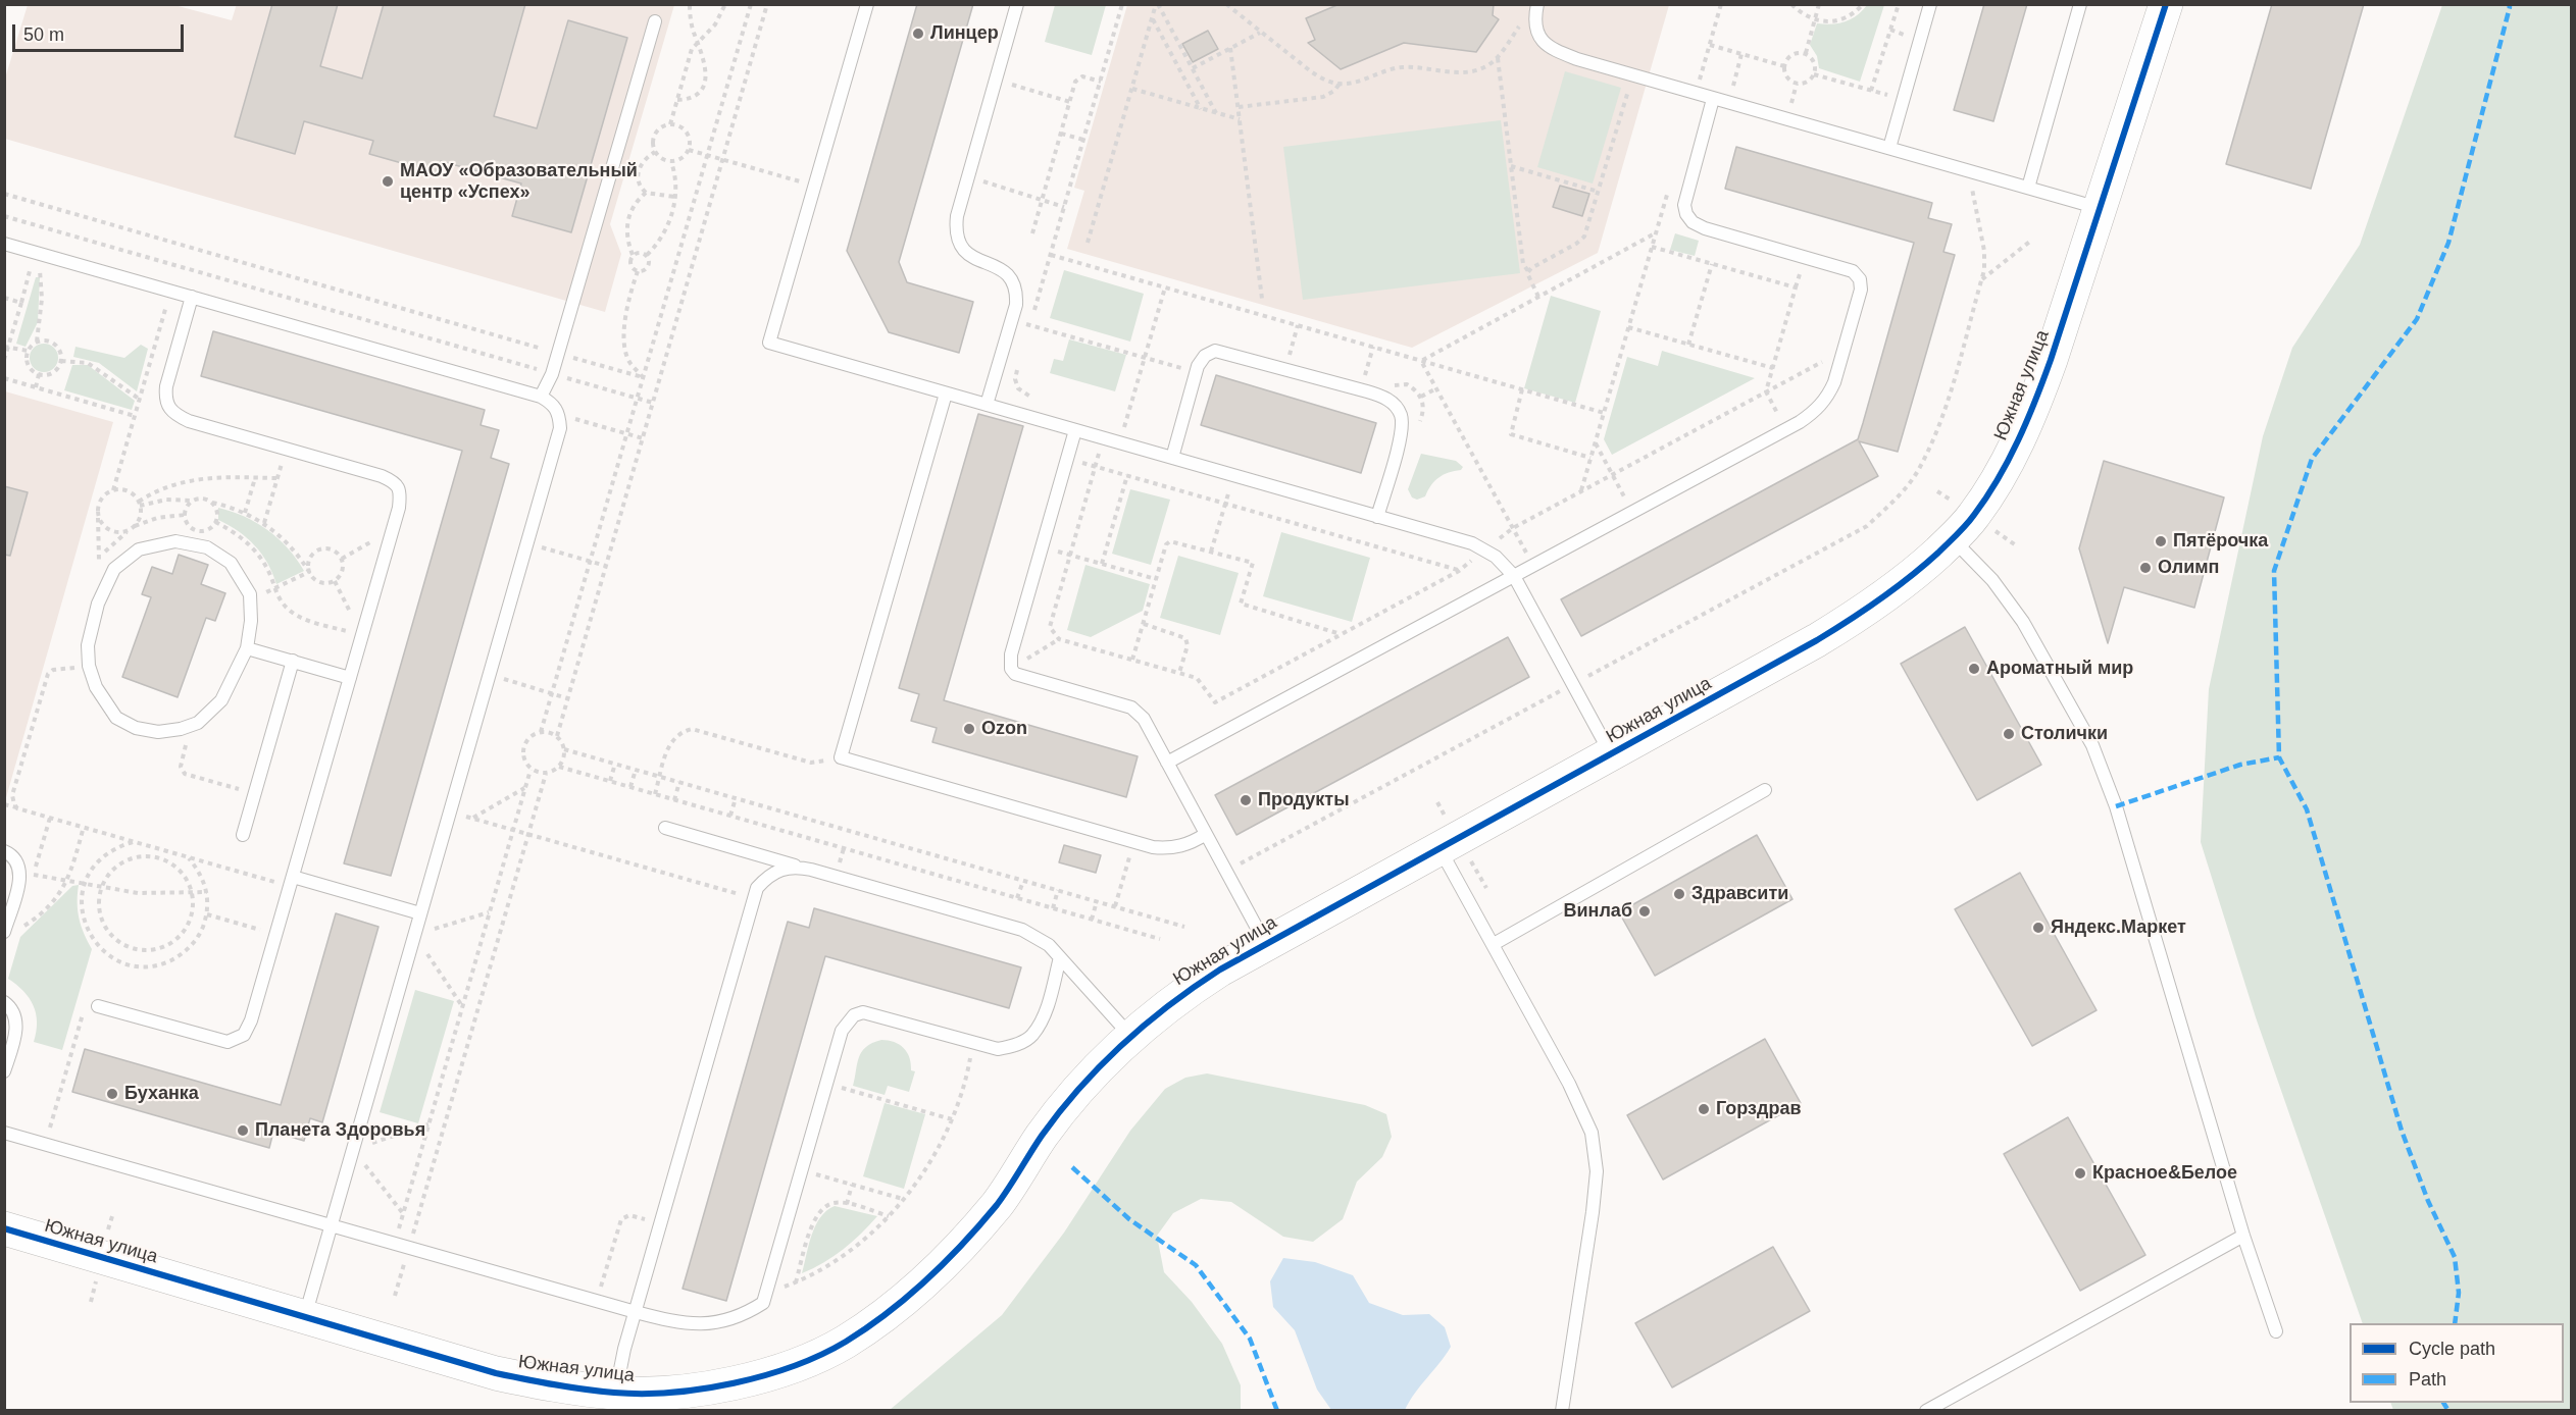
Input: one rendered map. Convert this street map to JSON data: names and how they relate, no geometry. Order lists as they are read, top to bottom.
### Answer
{
  "streets": {
    "street": ["Южная улица"]
  },
  "places": [
    "Линцер",
    "МАОУ «Образовательный центр «Успех»",
    "Пятёрочка",
    "Олимп",
    "Ароматный мир",
    "Ozon",
    "Столички",
    "Продукты",
    "Здравсити",
    "Винлаб",
    "Яндекс.Маркет",
    "Буханка",
    "Горздрав",
    "Планета Здоровья",
    "Красное&Белое"
  ],
  "legend": ["Cycle path", "Path"],
  "scale_bar": "50 m"
}
